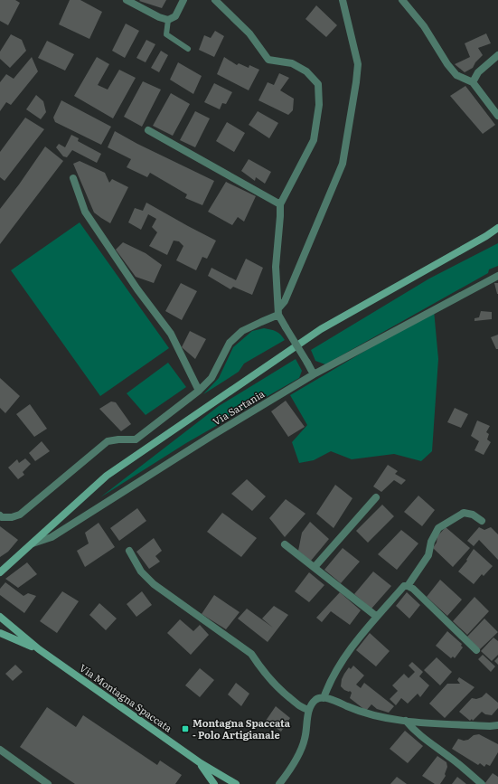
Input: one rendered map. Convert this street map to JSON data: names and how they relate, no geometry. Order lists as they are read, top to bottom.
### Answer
{
  "streets": {
    "street": ["Via Sartania", "Via Montagna Spaccata"]
  },
  "places": {
    "transit": ["Montagna Spaccata - Polo Artigianale"]
  }
}
